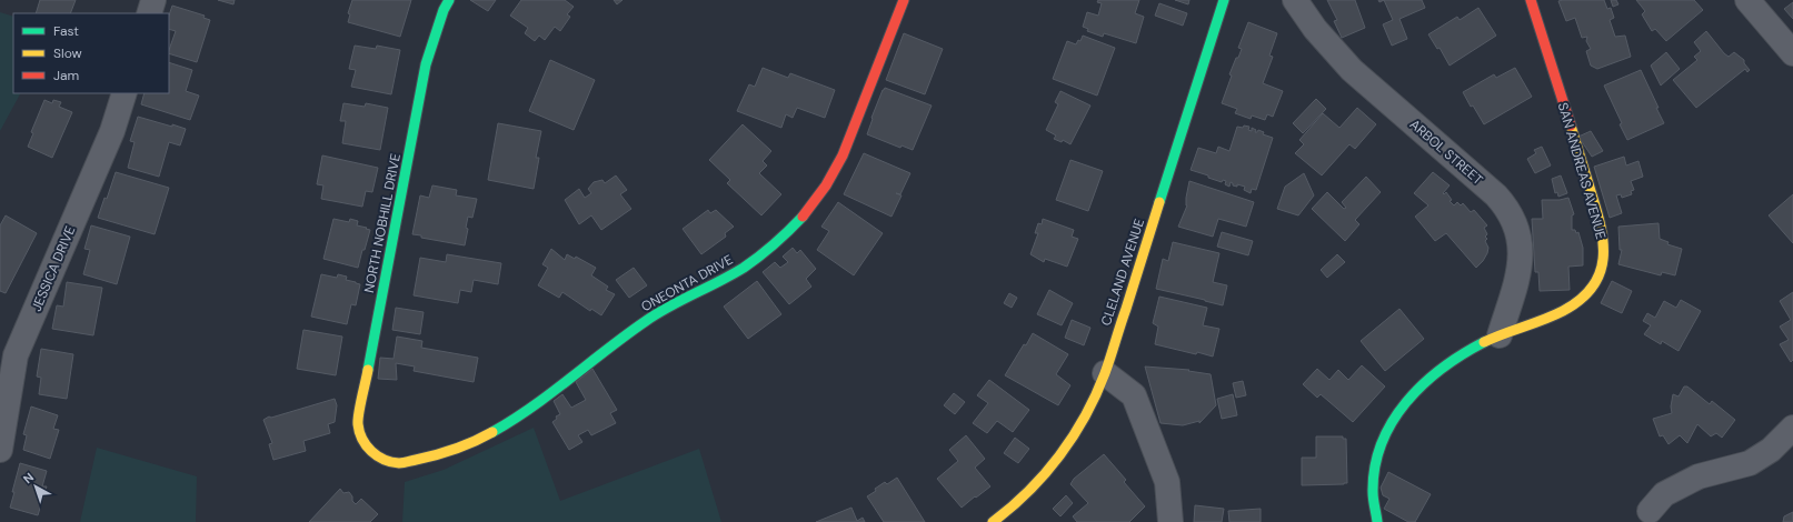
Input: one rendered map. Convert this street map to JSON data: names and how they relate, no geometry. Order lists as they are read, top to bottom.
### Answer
{
  "streets": {
    "street": [
      "ARBOL STREET",
      "SAN ANDREAS AVENUE",
      "NORTH NOBHILL DRIVE",
      "JESSICA DRIVE",
      "CLELAND AVENUE",
      "ONEONTA DRIVE"
    ]
  },
  "crossings": [
    ["ARBOL STREET", "SAN ANDREAS AVENUE"],
    ["NORTH NOBHILL DRIVE", "ONEONTA DRIVE"]
  ],
  "legend": ["Fast", "Slow", "Jam"],
  "north": "top left"
}
